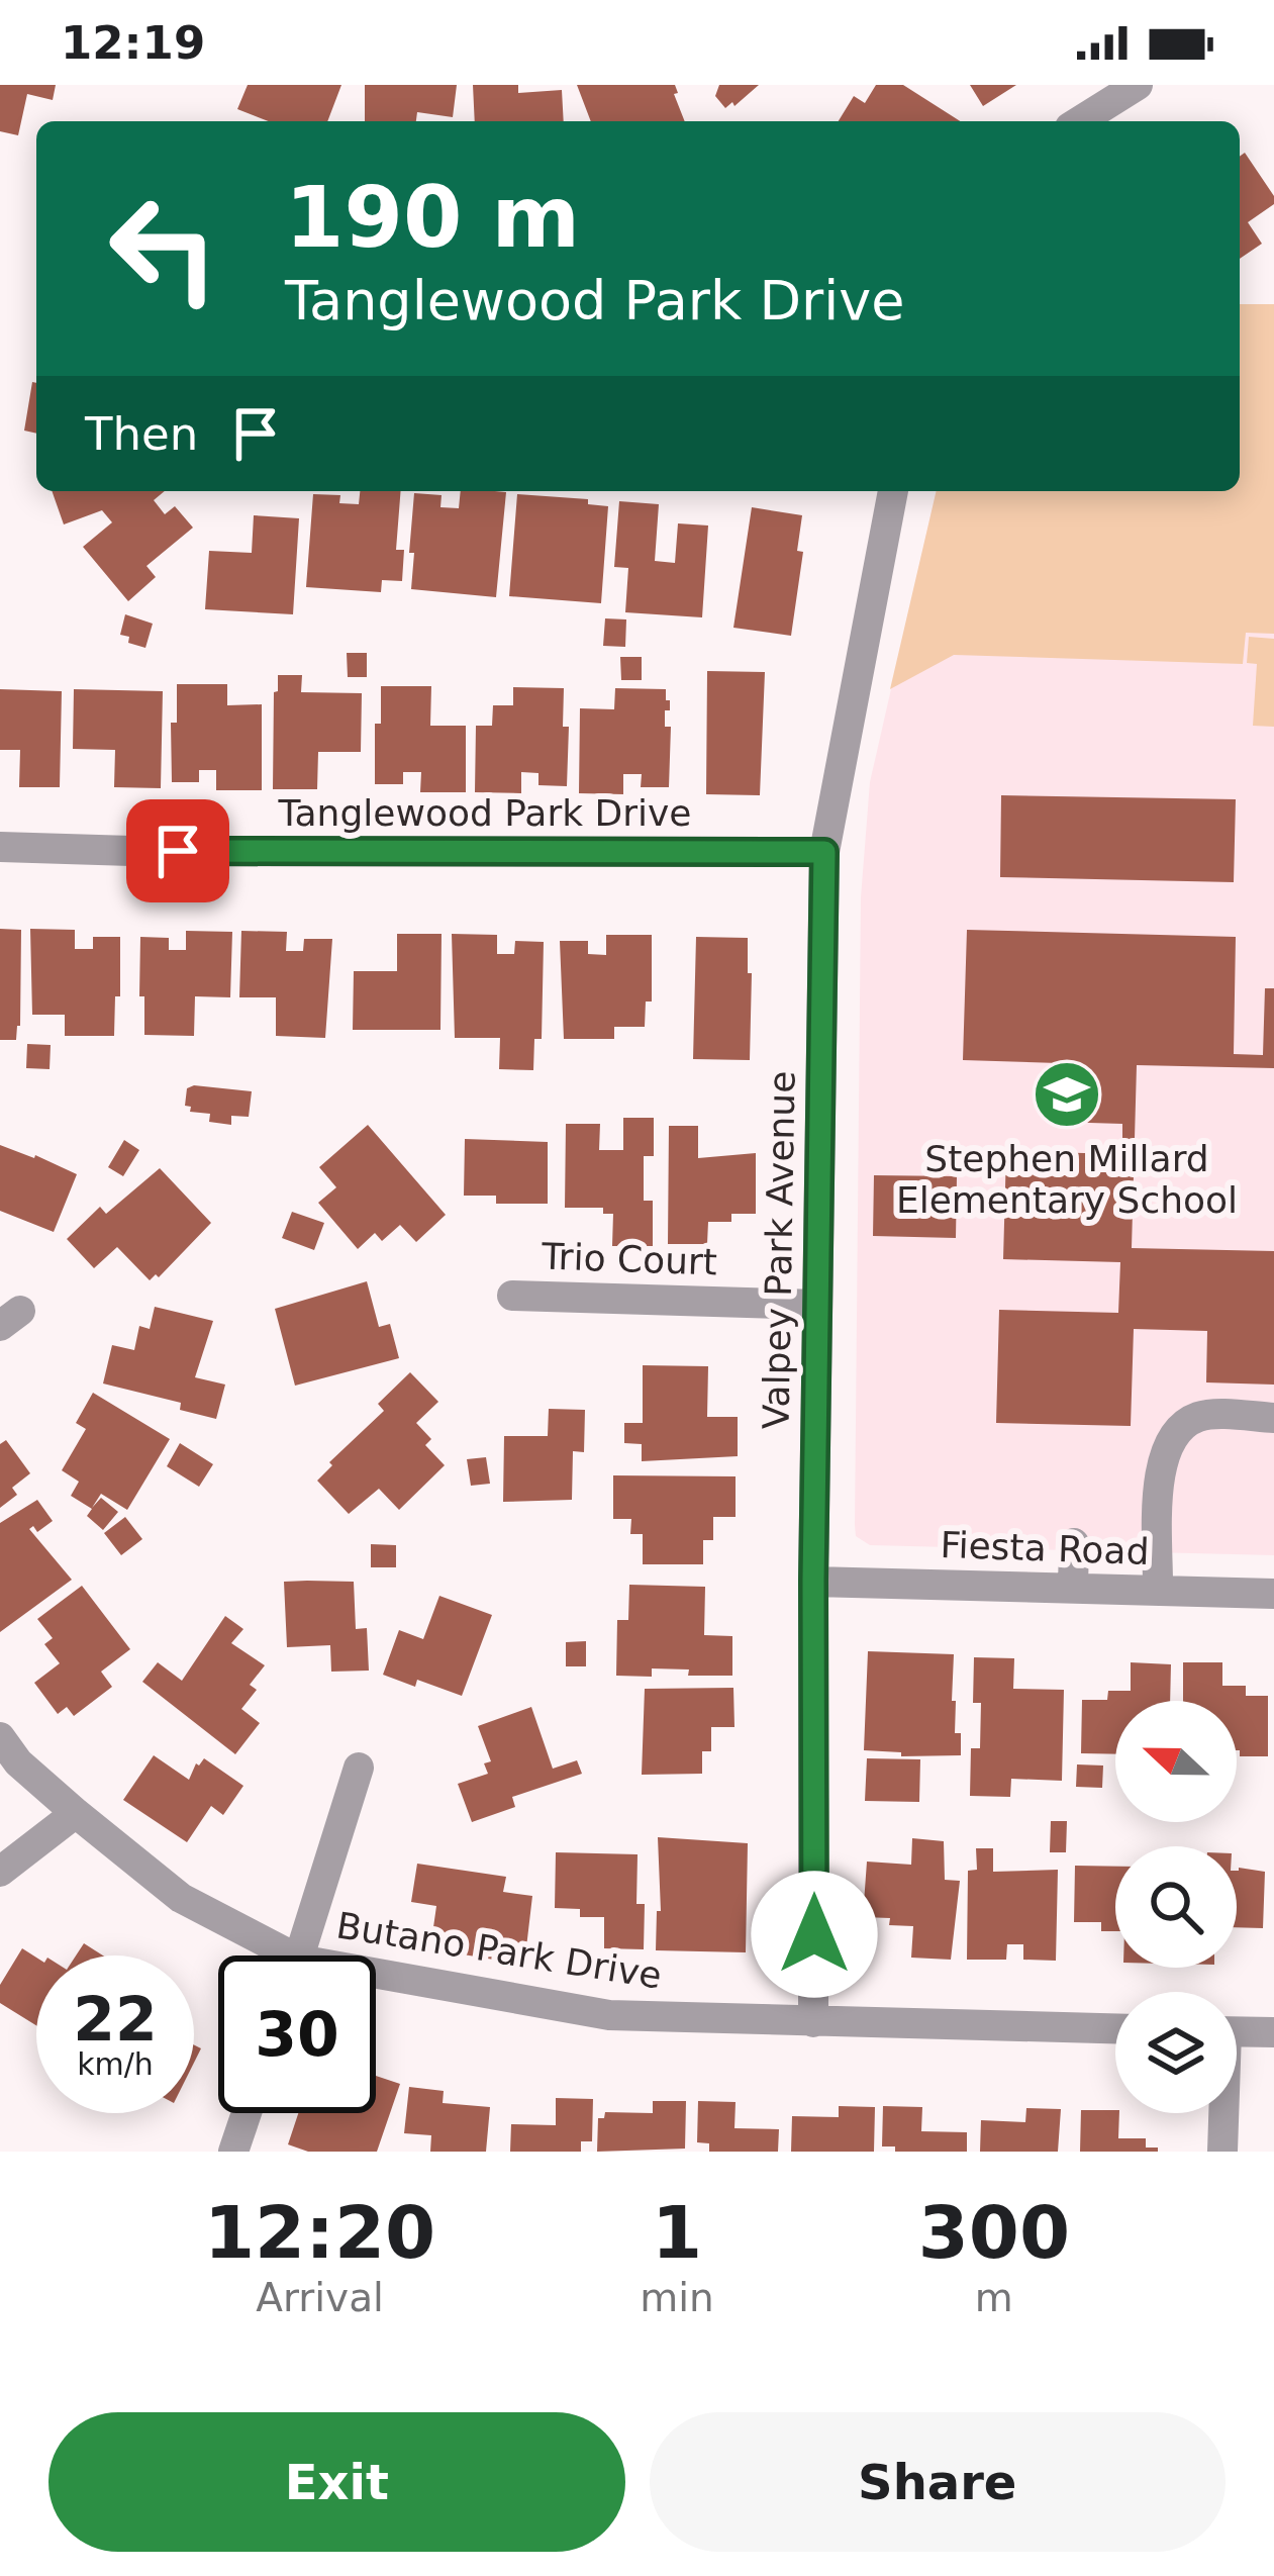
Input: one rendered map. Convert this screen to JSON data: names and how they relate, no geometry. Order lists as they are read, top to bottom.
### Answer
{
  "streets": {
    "street": [
      "Tanglewood Park Drive",
      "Valpey Park Avenue",
      "Trio Court",
      "Fiesta Road",
      "Butano Park Drive"
    ]
  },
  "crossings": [
    ["Tanglewood Park Drive", "Valpey Park Avenue"],
    ["Valpey Park Avenue", "Trio Court"],
    ["Valpey Park Avenue", "Fiesta Road"],
    ["Valpey Park Avenue", "Butano Park Drive"]
  ],
  "places": {
    "school or university": ["Stephen Millard Elementary School"]
  },
  "north": "left",
  "page": {
    "status": "12:19",
    "turn": ["190 m", "Tanglewood Park Drive"],
    "then": "Then",
    "speed": "22 km/h",
    "limit": "30",
    "eta": [
      "12:20",
      "Arrival",
      "1",
      "min",
      "300",
      "m"
    ],
    "buttons": ["Exit", "Share"]
  }
}
